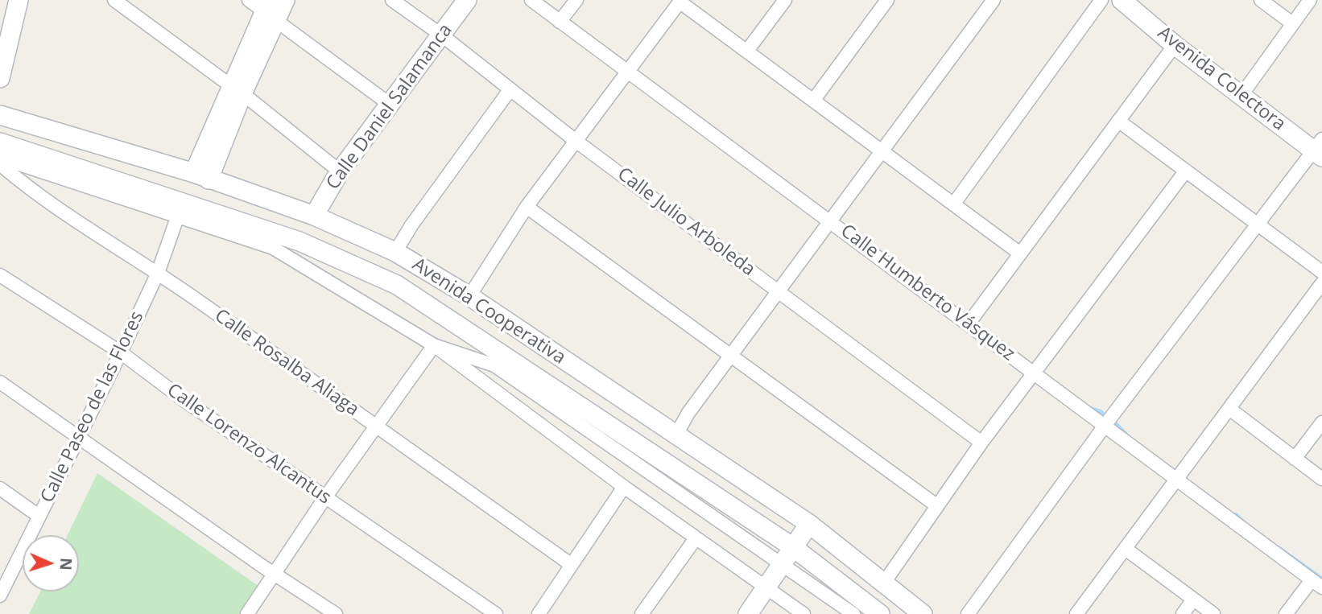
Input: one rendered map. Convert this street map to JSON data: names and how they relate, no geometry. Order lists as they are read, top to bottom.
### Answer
{
  "streets": {
    "street": [
      "Avenida Colectora",
      "Calle Daniel Salamanca",
      "Calle Julio Arboleda",
      "Calle Humberto Vásquez",
      "Avenida Cooperativa",
      "Calle Rosalba Aliaga",
      "Calle Paseo de las Flores",
      "Calle Lorenzo Alcantus"
    ]
  },
  "crossings": [
    ["Calle Daniel Salamanca", "Calle Julio Arboleda"],
    ["Calle Daniel Salamanca", "Avenida Cooperativa"],
    ["Calle Rosalba Aliaga", "Calle Paseo de las Flores"],
    ["Calle Paseo de las Flores", "Calle Lorenzo Alcantus"]
  ],
  "north": "right"
}
